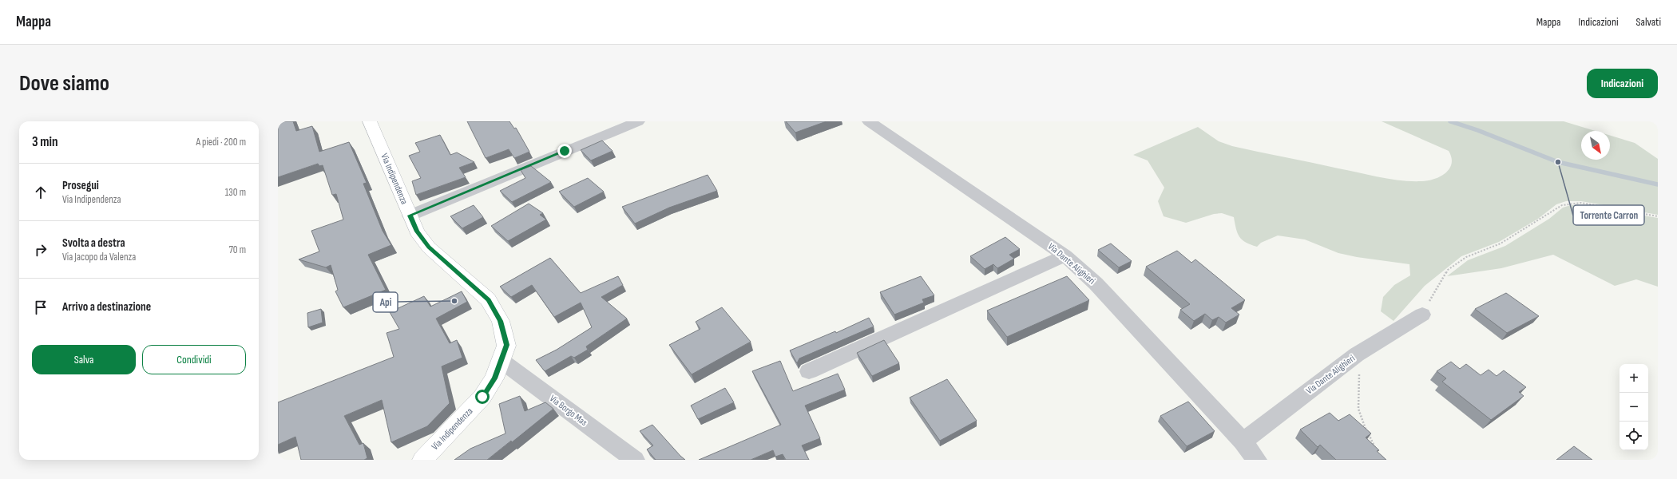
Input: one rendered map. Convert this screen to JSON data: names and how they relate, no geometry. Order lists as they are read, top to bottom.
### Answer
{
  "streets": {
    "main road": ["Via Indipendenza"],
    "street": ["Via Dante Alighieri", "Via Borgo Mas"]
  },
  "crossings": [
    ["Via Indipendenza", "Via Borgo Mas"]
  ],
  "places": ["Torrente Carron", "Api"],
  "north": "bottom right",
  "page": {
    "header": "Mappa",
    "nav": ["Mappa", "Indicazioni", "Salvati"],
    "buttons": [
      "Indicazioni",
      ["Salva", "Condividi"]
    ],
    "title": "Dove siamo",
    "heading": ["3 min", "A piedi · 200 m"],
    "list": [
      ["Prosegui", "Via Indipendenza", "130 m"],
      ["Svolta a destra", "Via Jacopo da Valenza", "70 m"],
      "Arrivo a destinazione"
    ],
    "map_buttons": ["+", "−"]
  }
}
